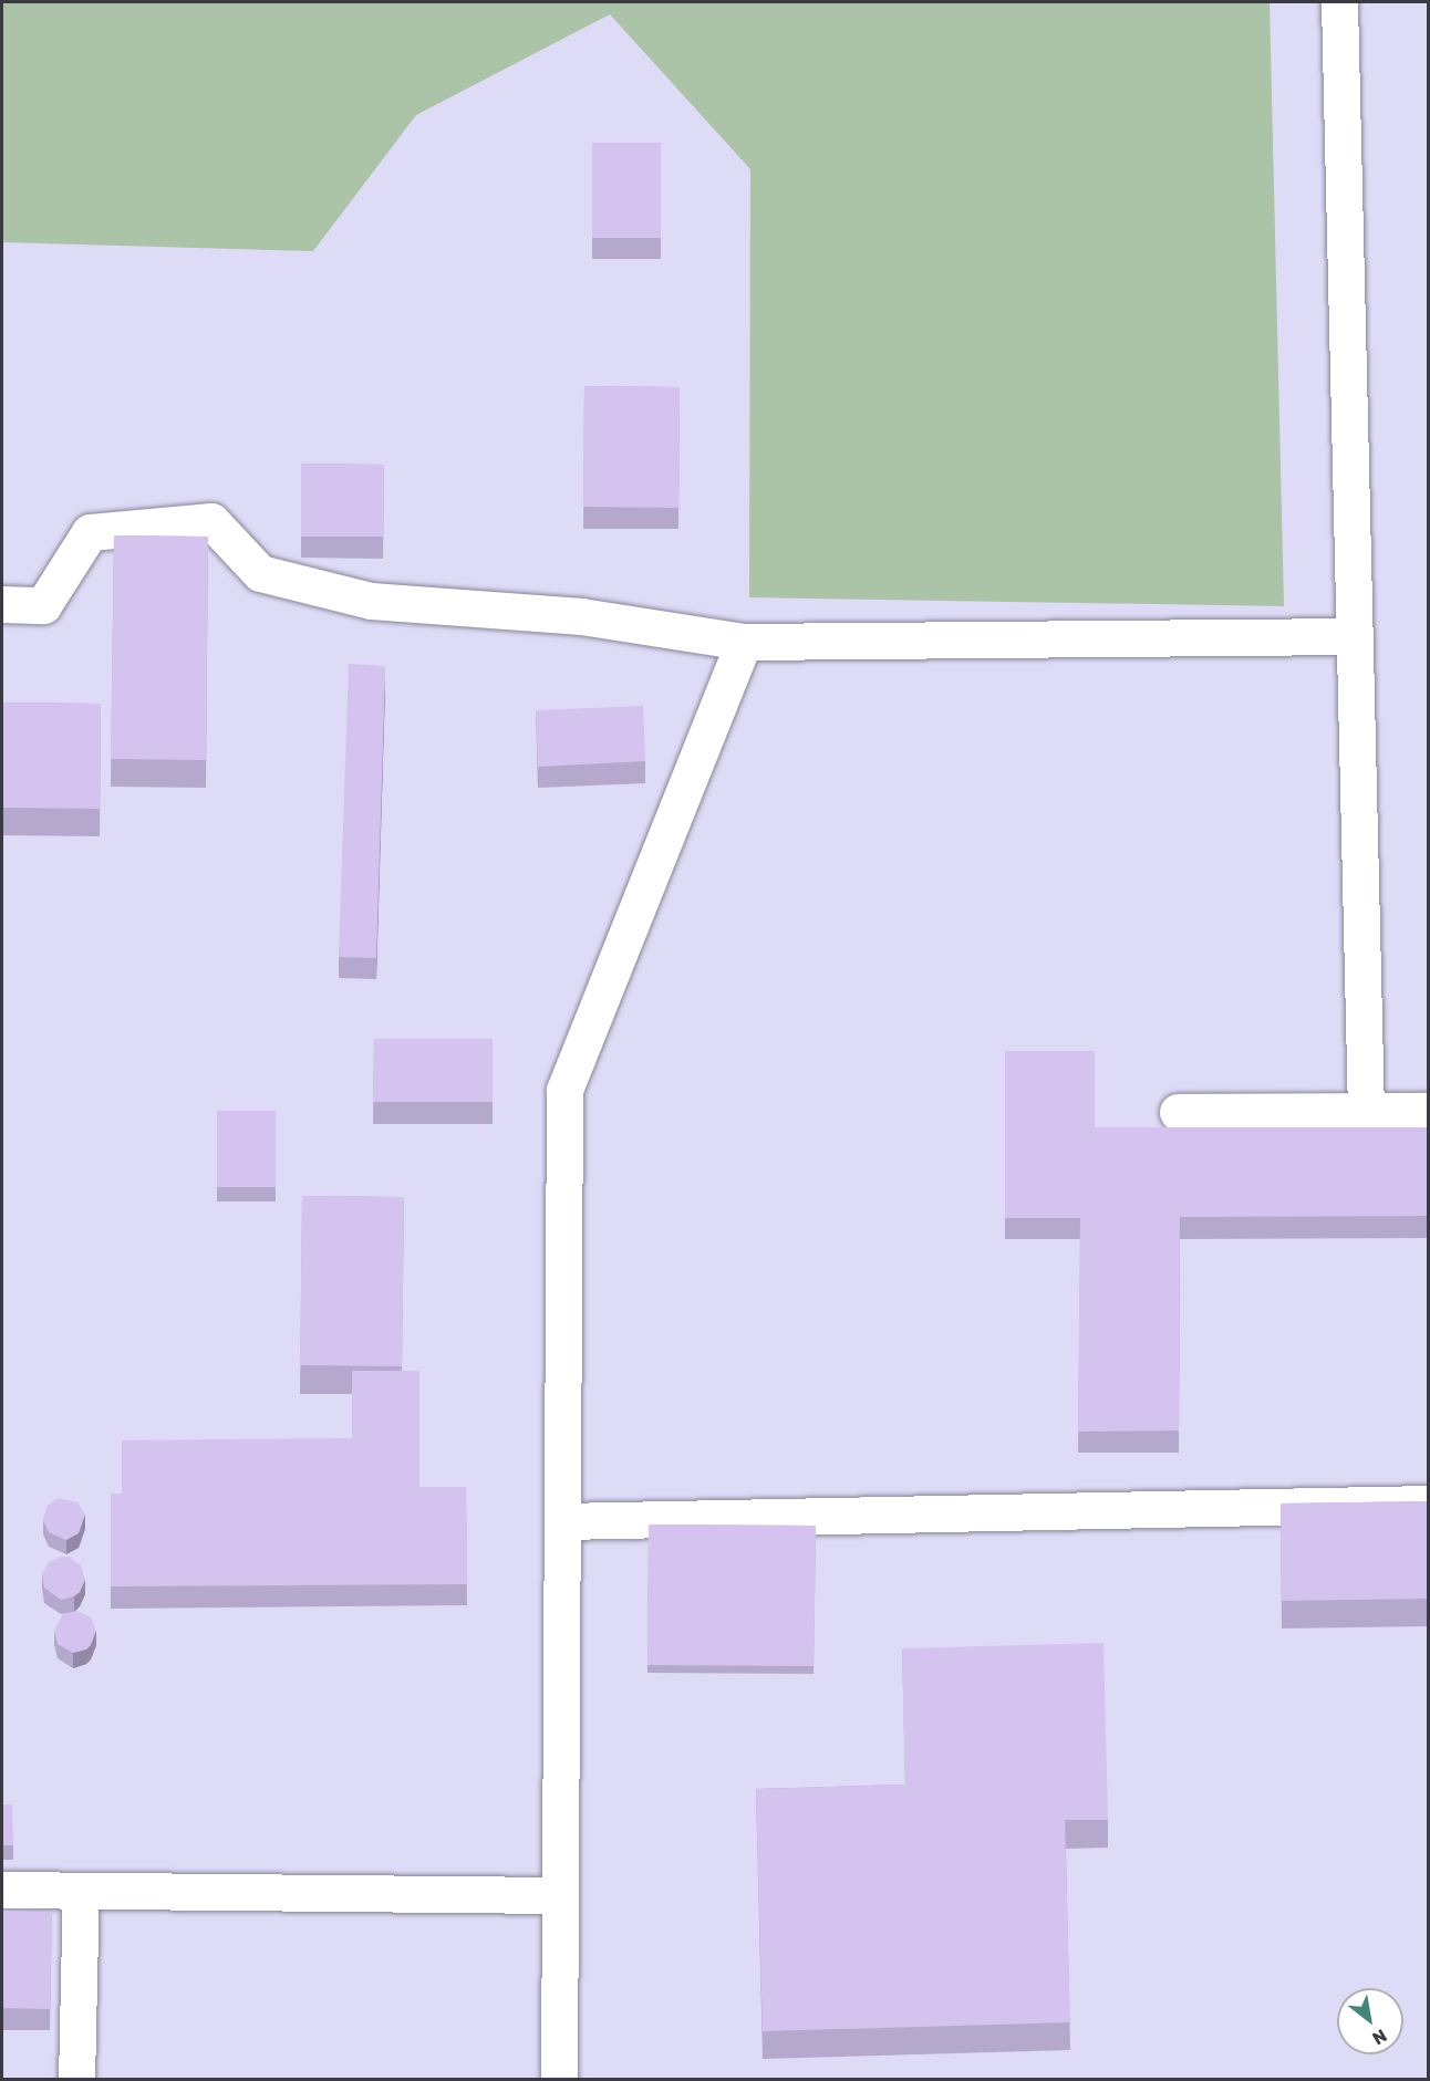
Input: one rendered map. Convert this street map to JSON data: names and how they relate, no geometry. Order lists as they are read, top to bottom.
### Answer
{
  "north": "bottom right"
}
